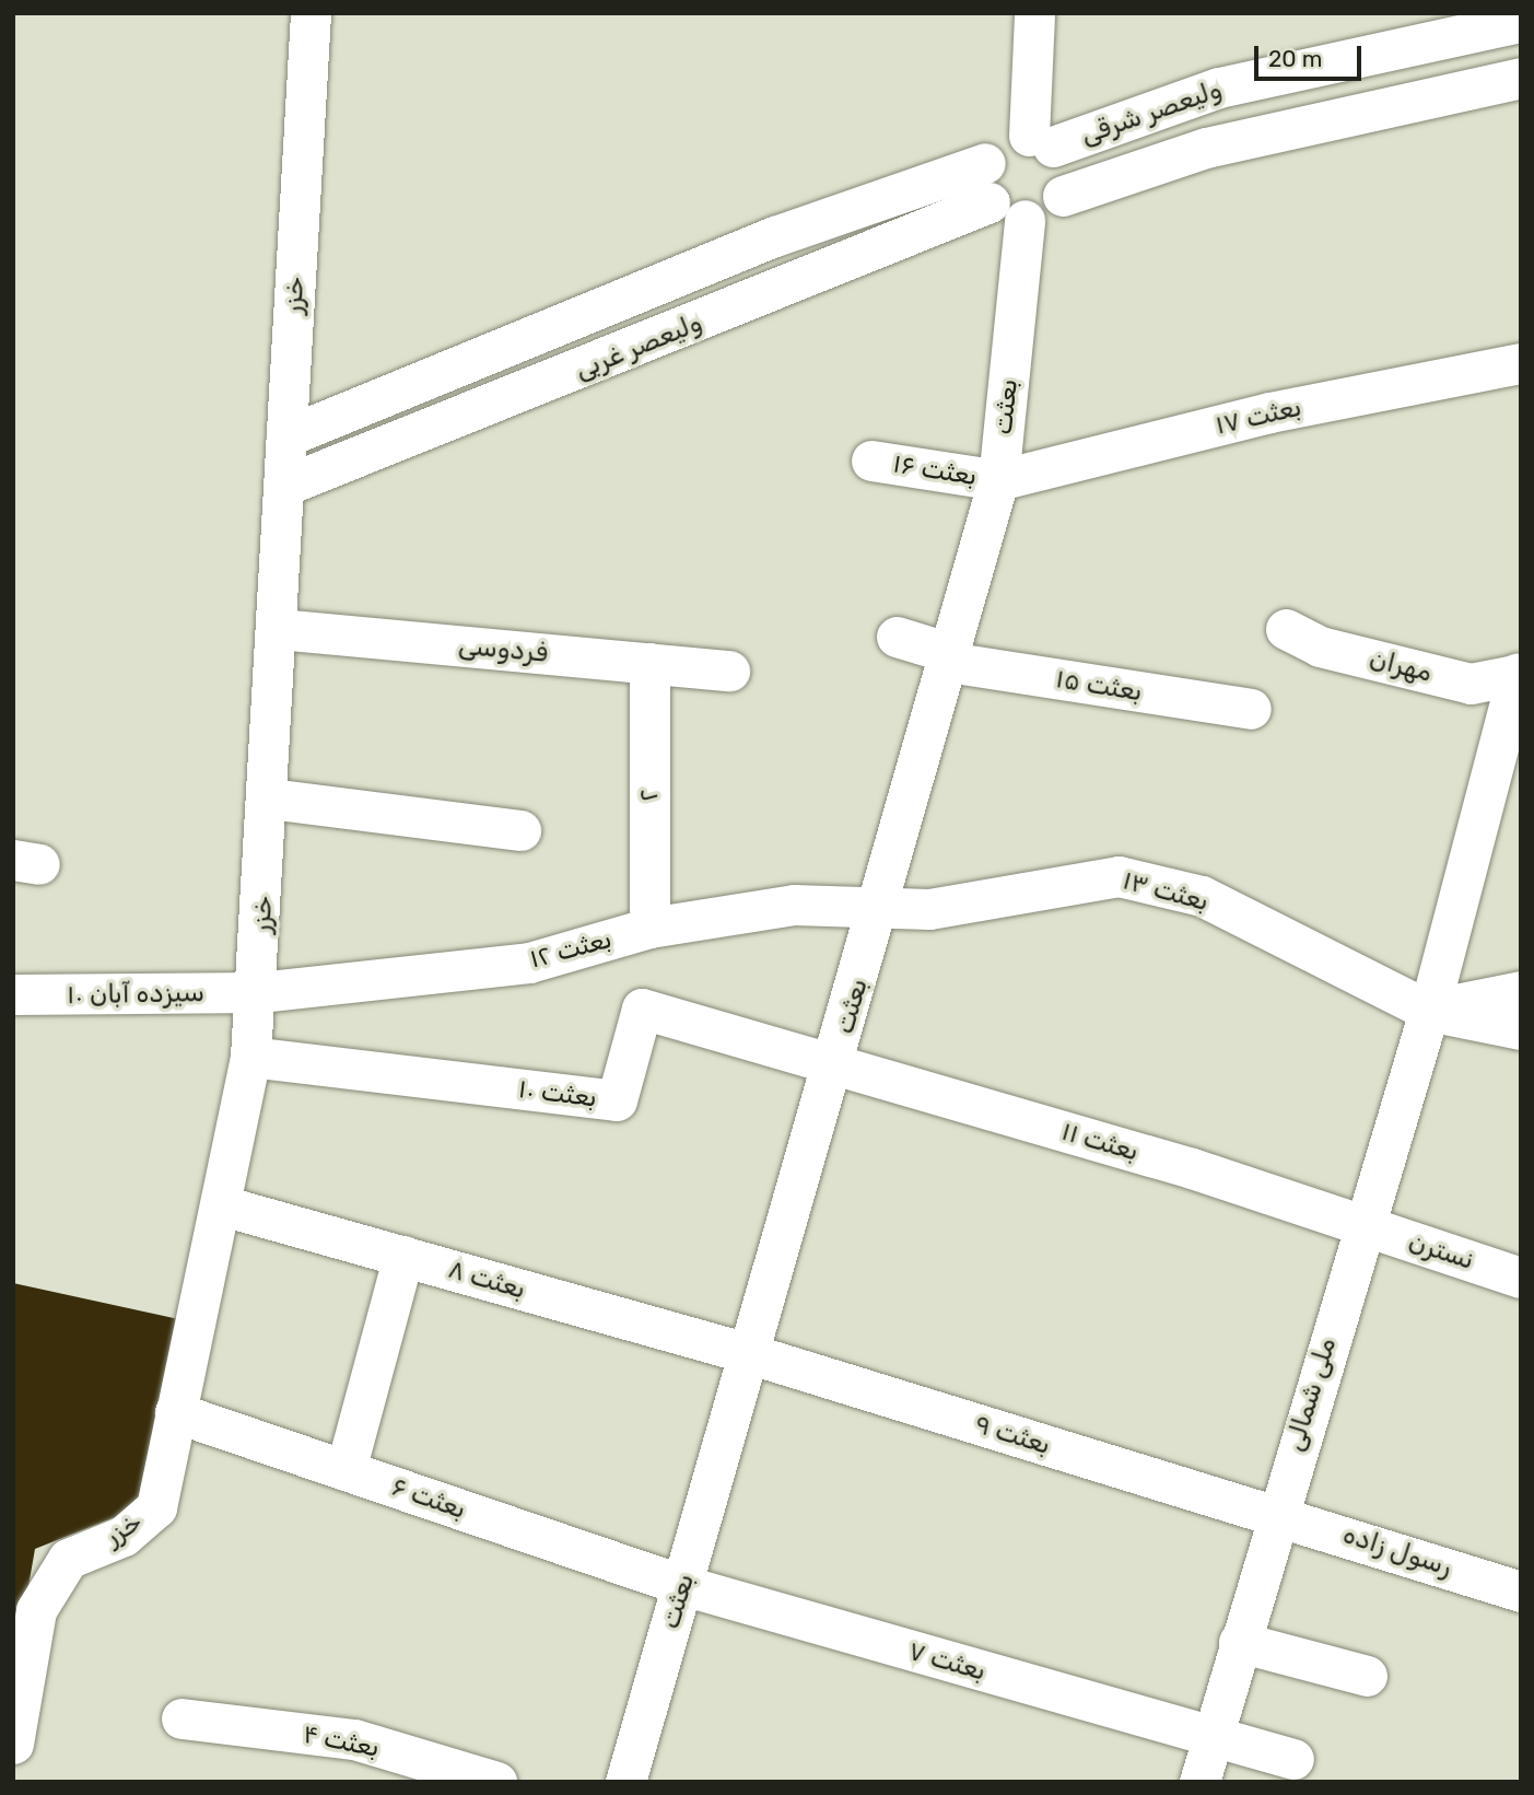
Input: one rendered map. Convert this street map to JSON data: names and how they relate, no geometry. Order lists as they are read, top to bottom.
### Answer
{
  "streets": {
    "street": [
      "ولیعصر شرقی",
      "خزر",
      "ولیعصر غربی",
      "بعثت",
      "بعثت ۱۷",
      "بعثت ۱۶",
      "فردوسی",
      "مهران",
      "بعثت ۱۵",
      "۲",
      "بعثت ۱۳",
      "بعثت ۱۲",
      "سیزده آبان ‍۱۰",
      "بعثت ۱۰",
      "بعثت ۱۱",
      "نسترن",
      "بعثت ۸",
      "ملی شمالی",
      "بعثت ۹",
      "بعثت ۶",
      "رسول زاده",
      "بعثت ۷",
      "بعثت ۴"
    ]
  },
  "crossings": [
    ["ولیعصر شرقی", "ولیعصر غربی"],
    ["ولیعصر شرقی", "بعثت"],
    ["خزر", "ولیعصر غربی"],
    ["خزر", "فردوسی"],
    ["خزر", "بعثت ۱۲"],
    ["خزر", "سیزده آبان ‍۱۰"],
    ["خزر", "بعثت ۱۰"],
    ["خزر", "بعثت ۸"],
    ["خزر", "بعثت ۶"],
    ["ولیعصر غربی", "بعثت"],
    ["بعثت", "بعثت ۱۷"],
    ["بعثت", "بعثت ۱۶"],
    ["بعثت", "بعثت ۱۵"],
    ["بعثت", "بعثت ۱۳"],
    ["بعثت", "بعثت ۱۲"],
    ["بعثت", "بعثت ۱۰"],
    ["بعثت", "بعثت ۱۱"],
    ["بعثت", "بعثت ۸"],
    ["بعثت", "بعثت ۹"],
    ["بعثت", "بعثت ۶"],
    ["بعثت", "بعثت ۷"],
    ["بعثت ۱۷", "بعثت ۱۶"],
    ["فردوسی", "۲"],
    ["مهران", "ملی شمالی"],
    ["۲", "بعثت ۱۲"],
    ["بعثت ۱۳", "بعثت ۱۲"],
    ["بعثت ۱۳", "ملی شمالی"],
    ["بعثت ۱۲", "سیزده آبان ‍۱۰"],
    ["بعثت ۱۰", "بعثت ۱۱"],
    ["بعثت ۱۱", "نسترن"],
    ["بعثت ۱۱", "ملی شمالی"],
    ["نسترن", "ملی شمالی"],
    ["بعثت ۸", "بعثت ۹"],
    ["ملی شمالی", "بعثت ۹"],
    ["ملی شمالی", "رسول زاده"],
    ["ملی شمالی", "بعثت ۷"],
    ["بعثت ۹", "رسول زاده"],
    ["بعثت ۶", "بعثت ۷"]
  ],
  "scale_bar": "20 m"
}
